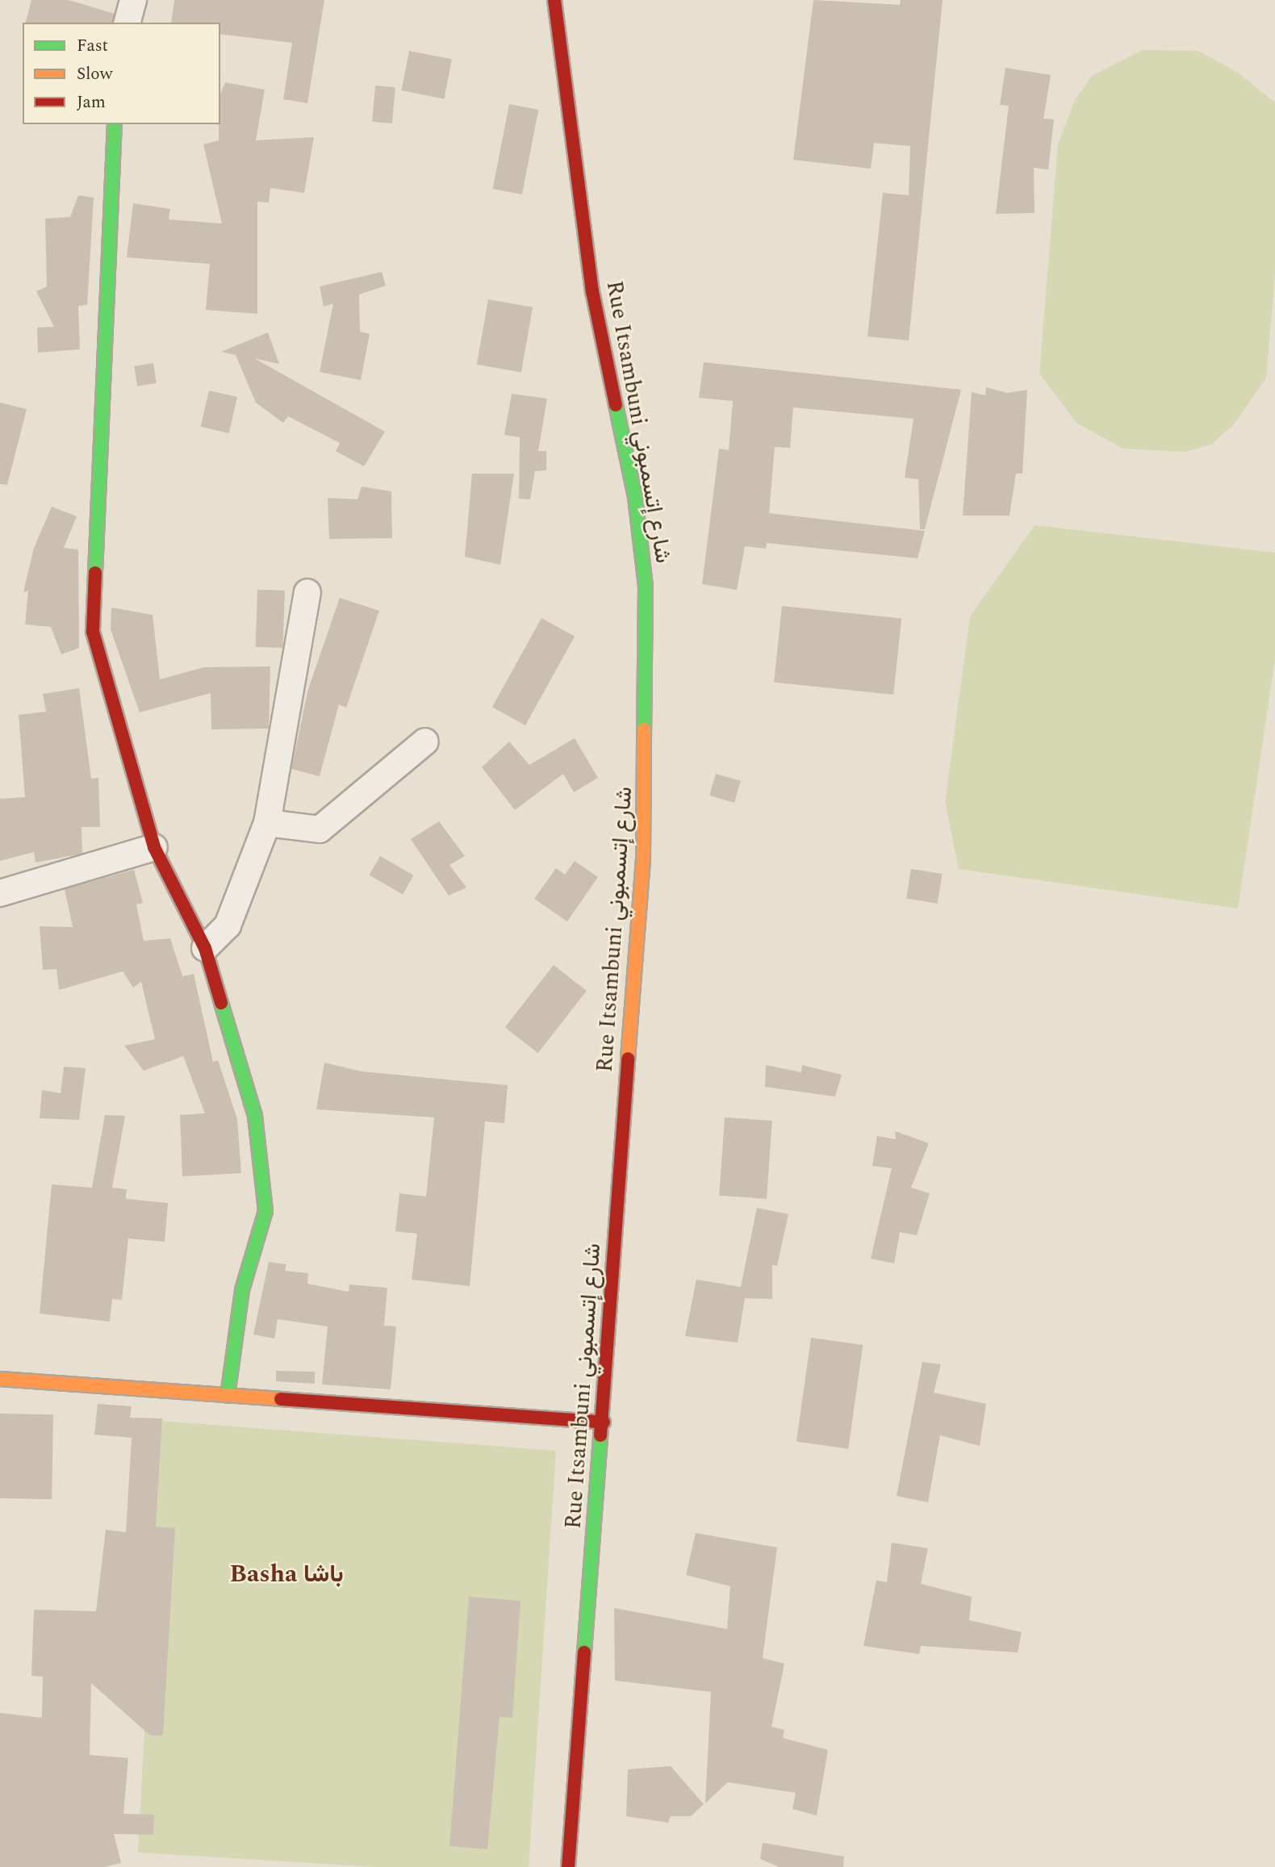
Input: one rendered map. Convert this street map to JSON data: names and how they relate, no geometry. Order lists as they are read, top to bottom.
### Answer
{
  "streets": {
    "street": ["Rue Itsambuni شارع إتسمبوني"]
  },
  "districts": ["Basha باشا"],
  "legend": ["Fast", "Slow", "Jam"]
}
